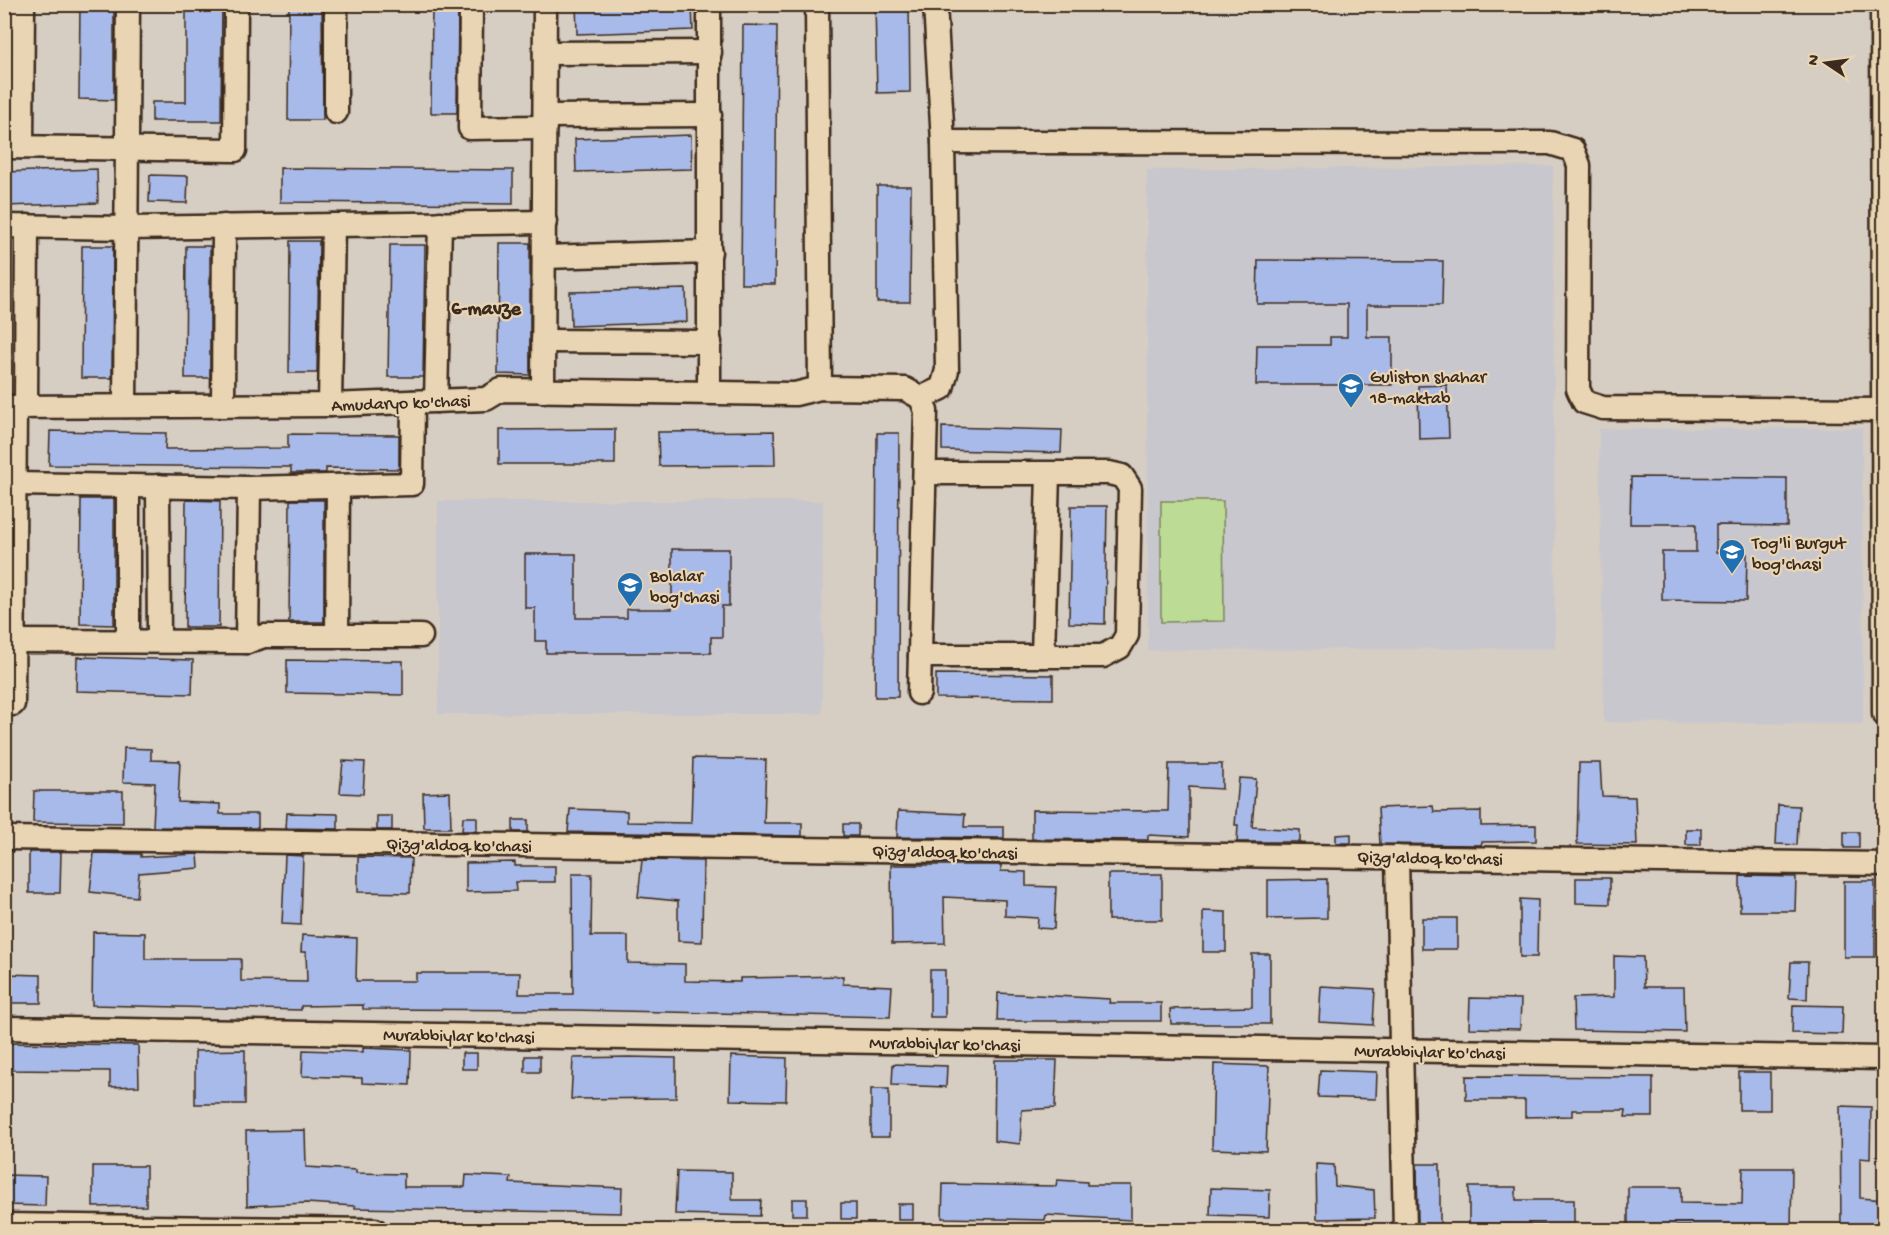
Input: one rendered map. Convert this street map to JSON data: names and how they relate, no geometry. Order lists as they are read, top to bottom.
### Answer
{
  "streets": {
    "street": ["Amudaryo ko'chasi", "Qizg'aldoq ko'chasi", "Murabbiylar ko'chasi"]
  },
  "districts": ["6-mavze"],
  "places": {
    "school or university": ["Guliston shahar 18-maktab", "Tog'li Burgut bog'chasi", "Bolalar bog'chasi"]
  },
  "north": "left"
}
